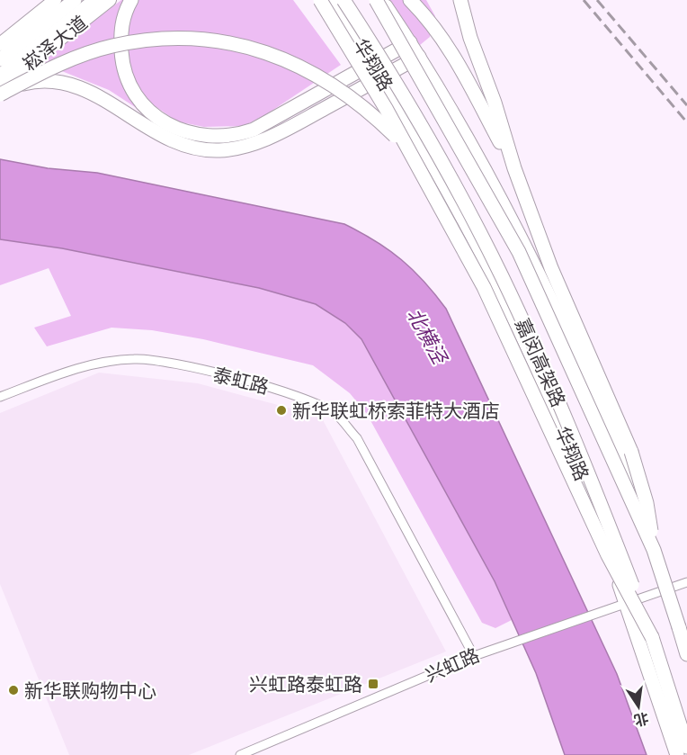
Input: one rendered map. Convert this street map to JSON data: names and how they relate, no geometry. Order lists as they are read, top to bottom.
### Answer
{
  "streets": {
    "main road": ["崧泽大道", "华翔路", "嘉闵高架路"],
    "street": ["泰虹路", "兴虹路"]
  },
  "crossings": [
    ["华翔路", "兴虹路"],
    ["泰虹路", "兴虹路"]
  ],
  "water": ["北横泾"],
  "places": {
    "other": ["新华联虹桥索菲特大酒店", "新华联购物中心"],
    "transit": ["兴虹路泰虹路"]
  },
  "north": "bottom"
}
